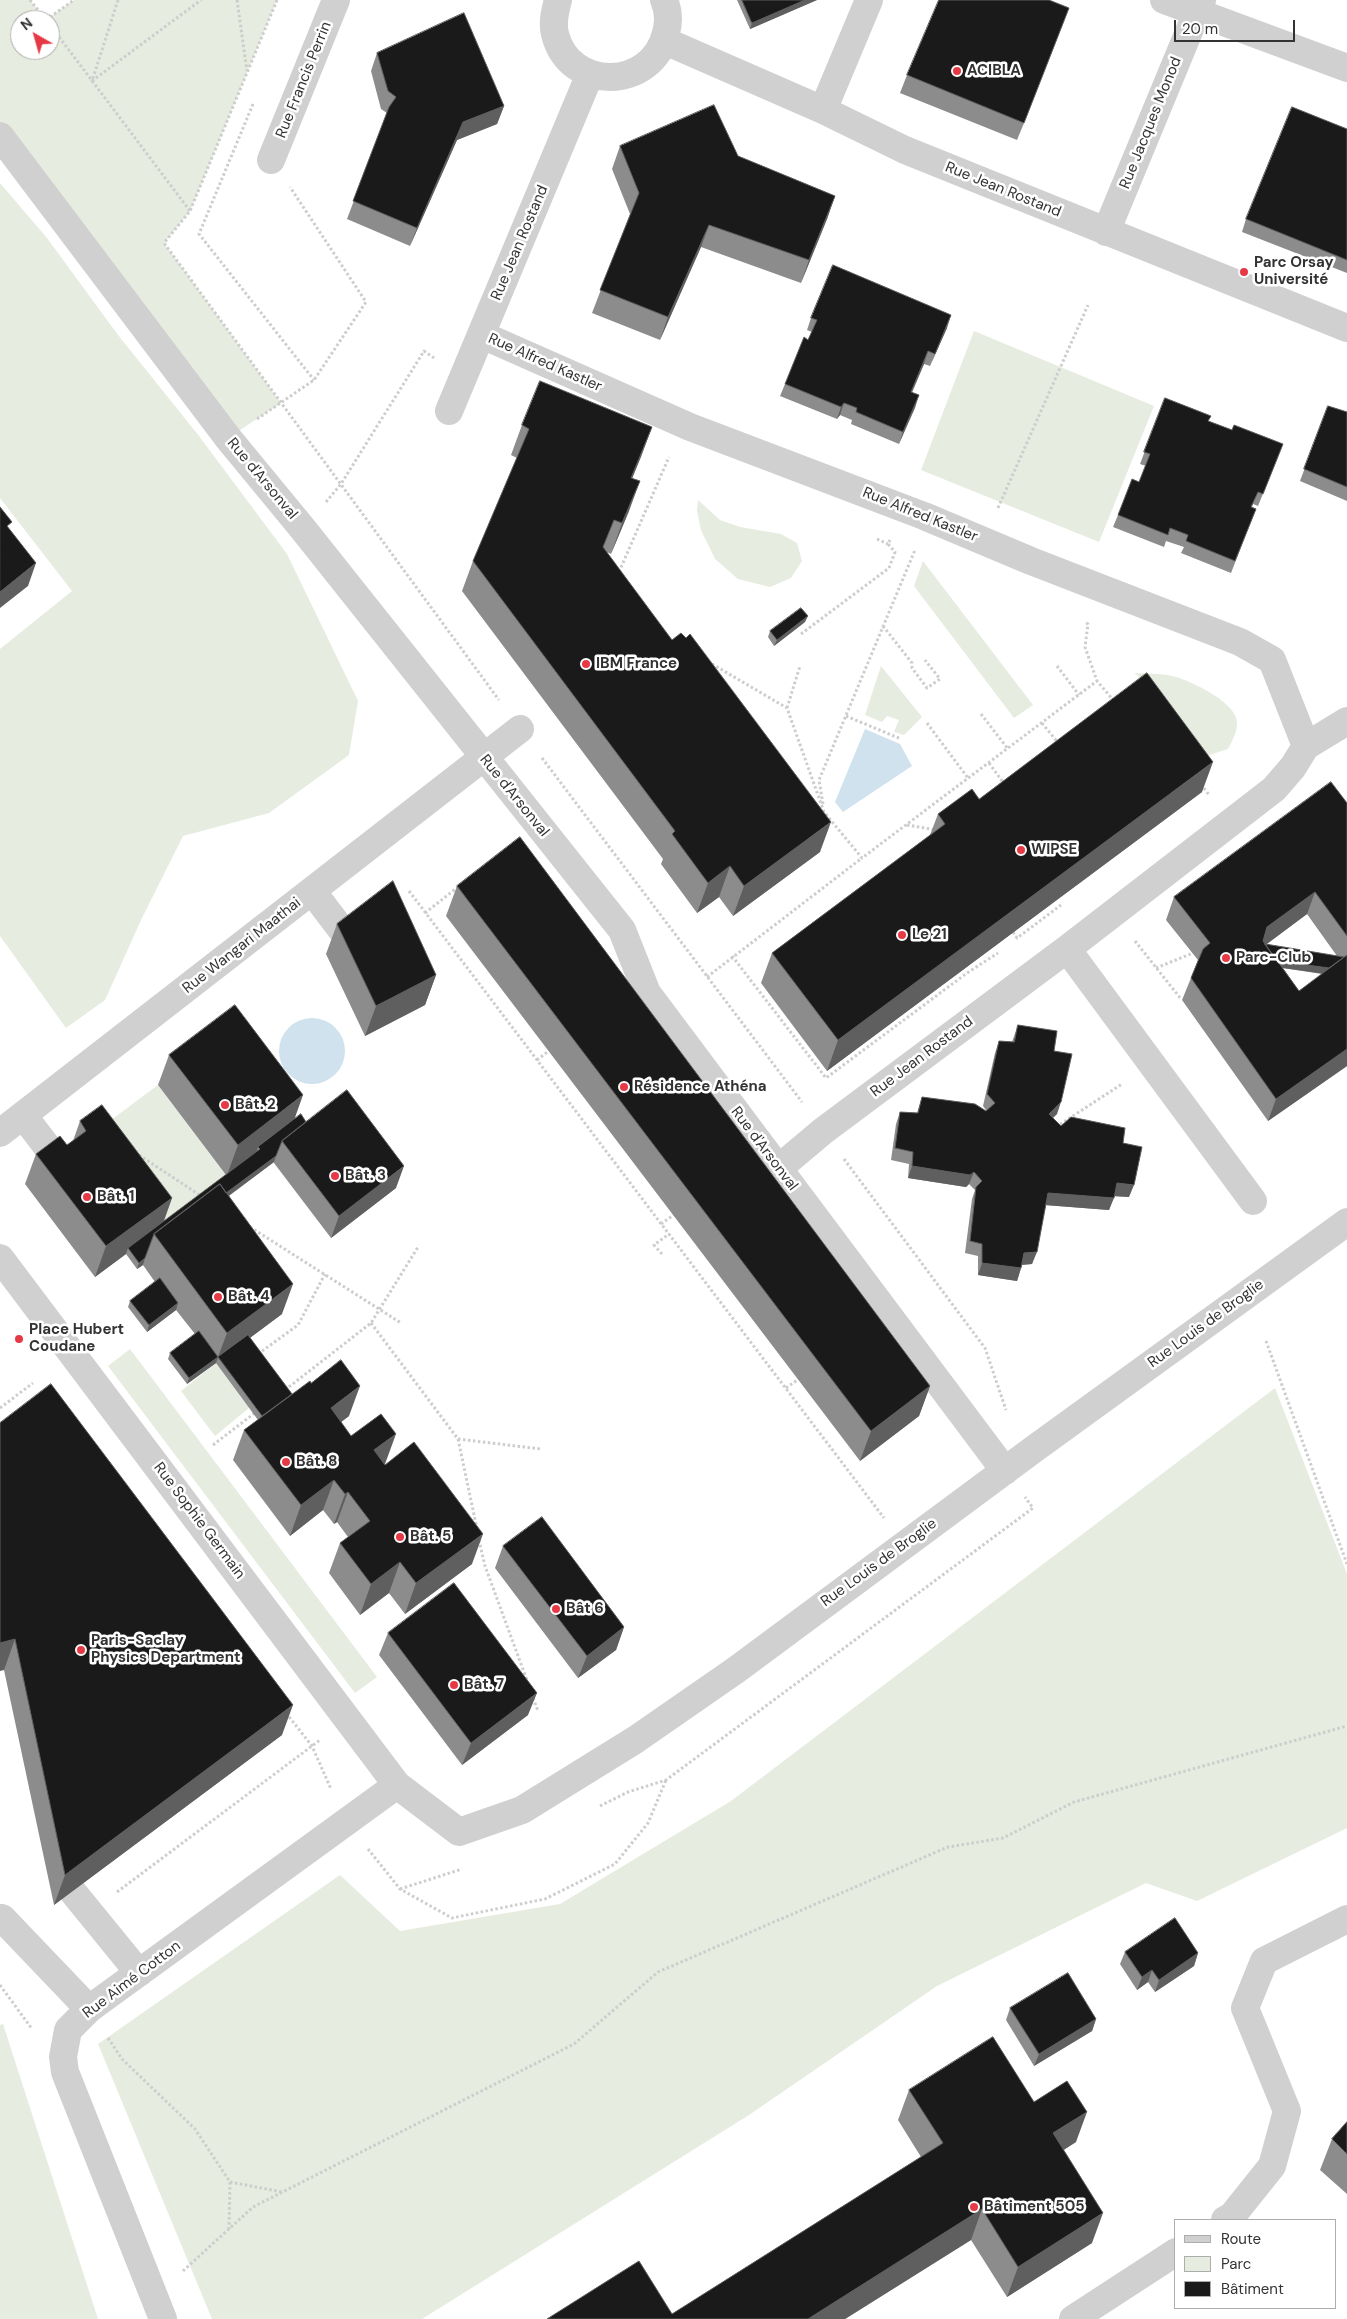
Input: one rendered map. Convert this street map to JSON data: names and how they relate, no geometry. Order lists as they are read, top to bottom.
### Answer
{
  "streets": {
    "street": [
      "Rue Francis Perrin",
      "Rue Jacques Monod",
      "Rue Jean Rostand",
      "Rue Alfred Kastler",
      "Rue d'Arsonval",
      "Rue Wangari Maathai",
      "Rue Louis de Broglie",
      "Rue Sophie Germain",
      "Rue Aimé Cotton"
    ]
  },
  "crossings": [
    ["Rue Jacques Monod", "Rue Jean Rostand"],
    ["Rue Jean Rostand", "Rue Alfred Kastler"],
    ["Rue Jean Rostand", "Rue d'Arsonval"],
    ["Rue d'Arsonval", "Rue Wangari Maathai"],
    ["Rue d'Arsonval", "Rue Louis de Broglie"],
    ["Rue Louis de Broglie", "Rue Sophie Germain"],
    ["Rue Louis de Broglie", "Rue Aimé Cotton"],
    ["Rue Sophie Germain", "Rue Aimé Cotton"]
  ],
  "places": [
    "ACIBLA",
    "Parc Orsay Université",
    "IBM France",
    "WIPSE",
    "Le 21",
    "Parc-Club",
    "Résidence Athéna",
    "Bât. 2",
    "Bât. 3",
    "Bât. 1",
    "Bât. 4",
    "Place Hubert Coudane",
    "Bât. 8",
    "Bât. 5",
    "Bât 6",
    "Paris-Saclay Physics Department",
    "Bât. 7",
    "Bâtiment 505"
  ],
  "legend": ["Route", "Parc", "Bâtiment"],
  "scale_bar": "20 m",
  "north": "top left"
}
